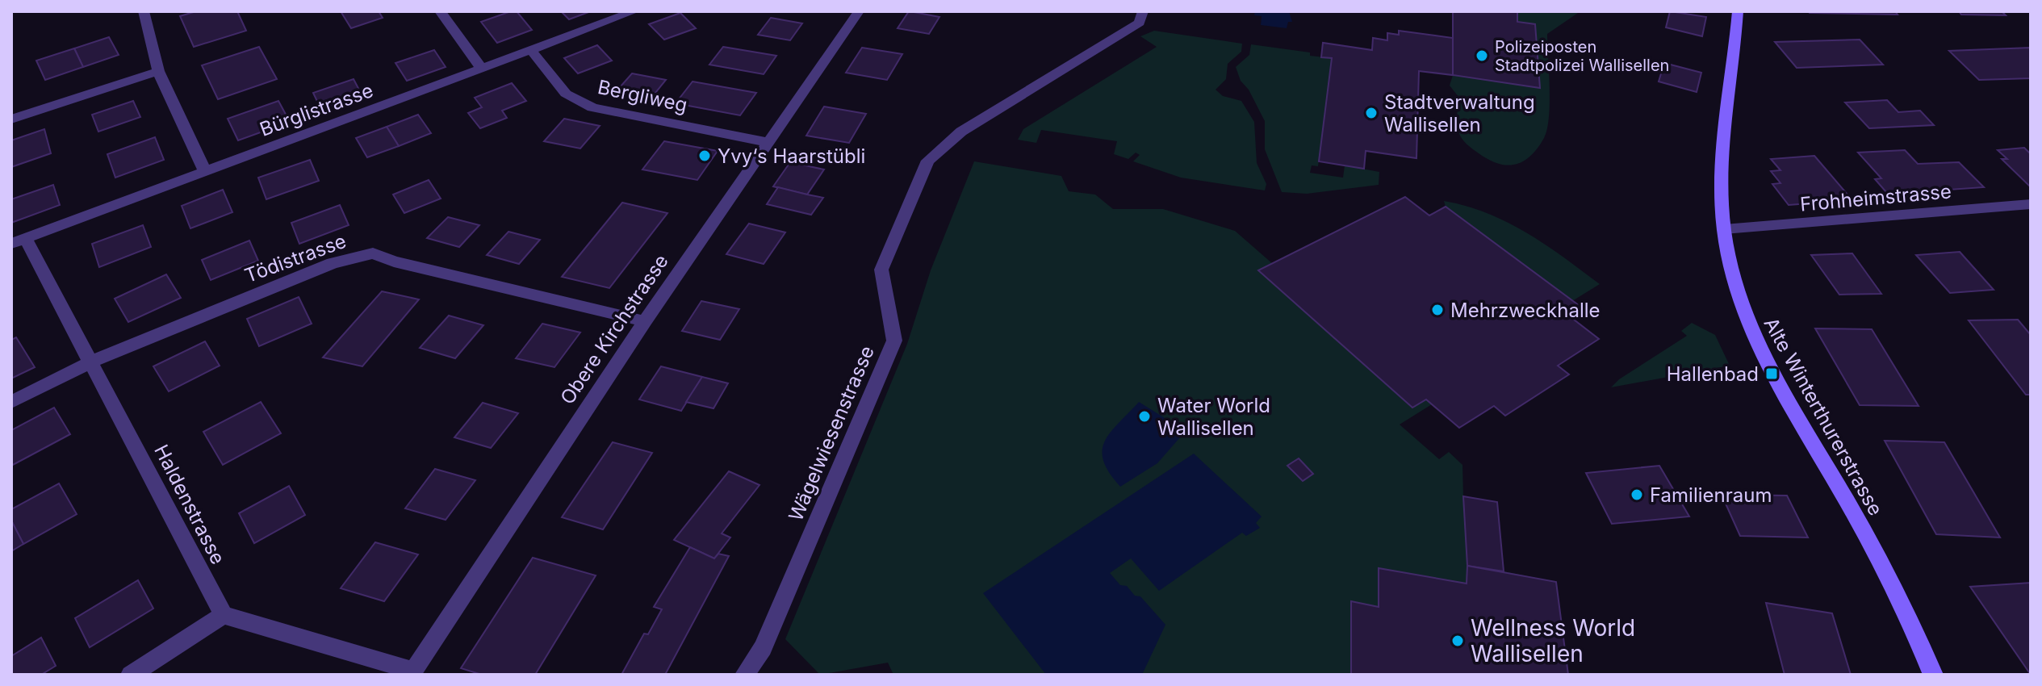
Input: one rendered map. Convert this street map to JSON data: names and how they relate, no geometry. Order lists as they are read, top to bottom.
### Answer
{
  "streets": {
    "main road": ["Alte Winterthurerstrasse"],
    "street": [
      "Bergliweg",
      "Bürglistrasse",
      "Frohheimstrasse",
      "Tödistrasse",
      "Obere Kirchstrasse",
      "Wägelwiesenstrasse",
      "Haldenstrasse"
    ]
  },
  "crossings": [
    ["Bergliweg", "Bürglistrasse"],
    ["Bergliweg", "Obere Kirchstrasse"],
    ["Bürglistrasse", "Haldenstrasse"],
    ["Frohheimstrasse", "Alte Winterthurerstrasse"],
    ["Tödistrasse", "Obere Kirchstrasse"],
    ["Tödistrasse", "Haldenstrasse"]
  ],
  "places": {
    "other": [
      "Polizeiposten Stadtpolizei Wallisellen",
      "Stadtverwaltung Wallisellen",
      "Yvy‘s Haarstübli",
      "Mehrzweckhalle",
      "Water World Wallisellen",
      "Familienraum",
      "Wellness World Wallisellen"
    ],
    "transit": ["Hallenbad"]
  }
}
